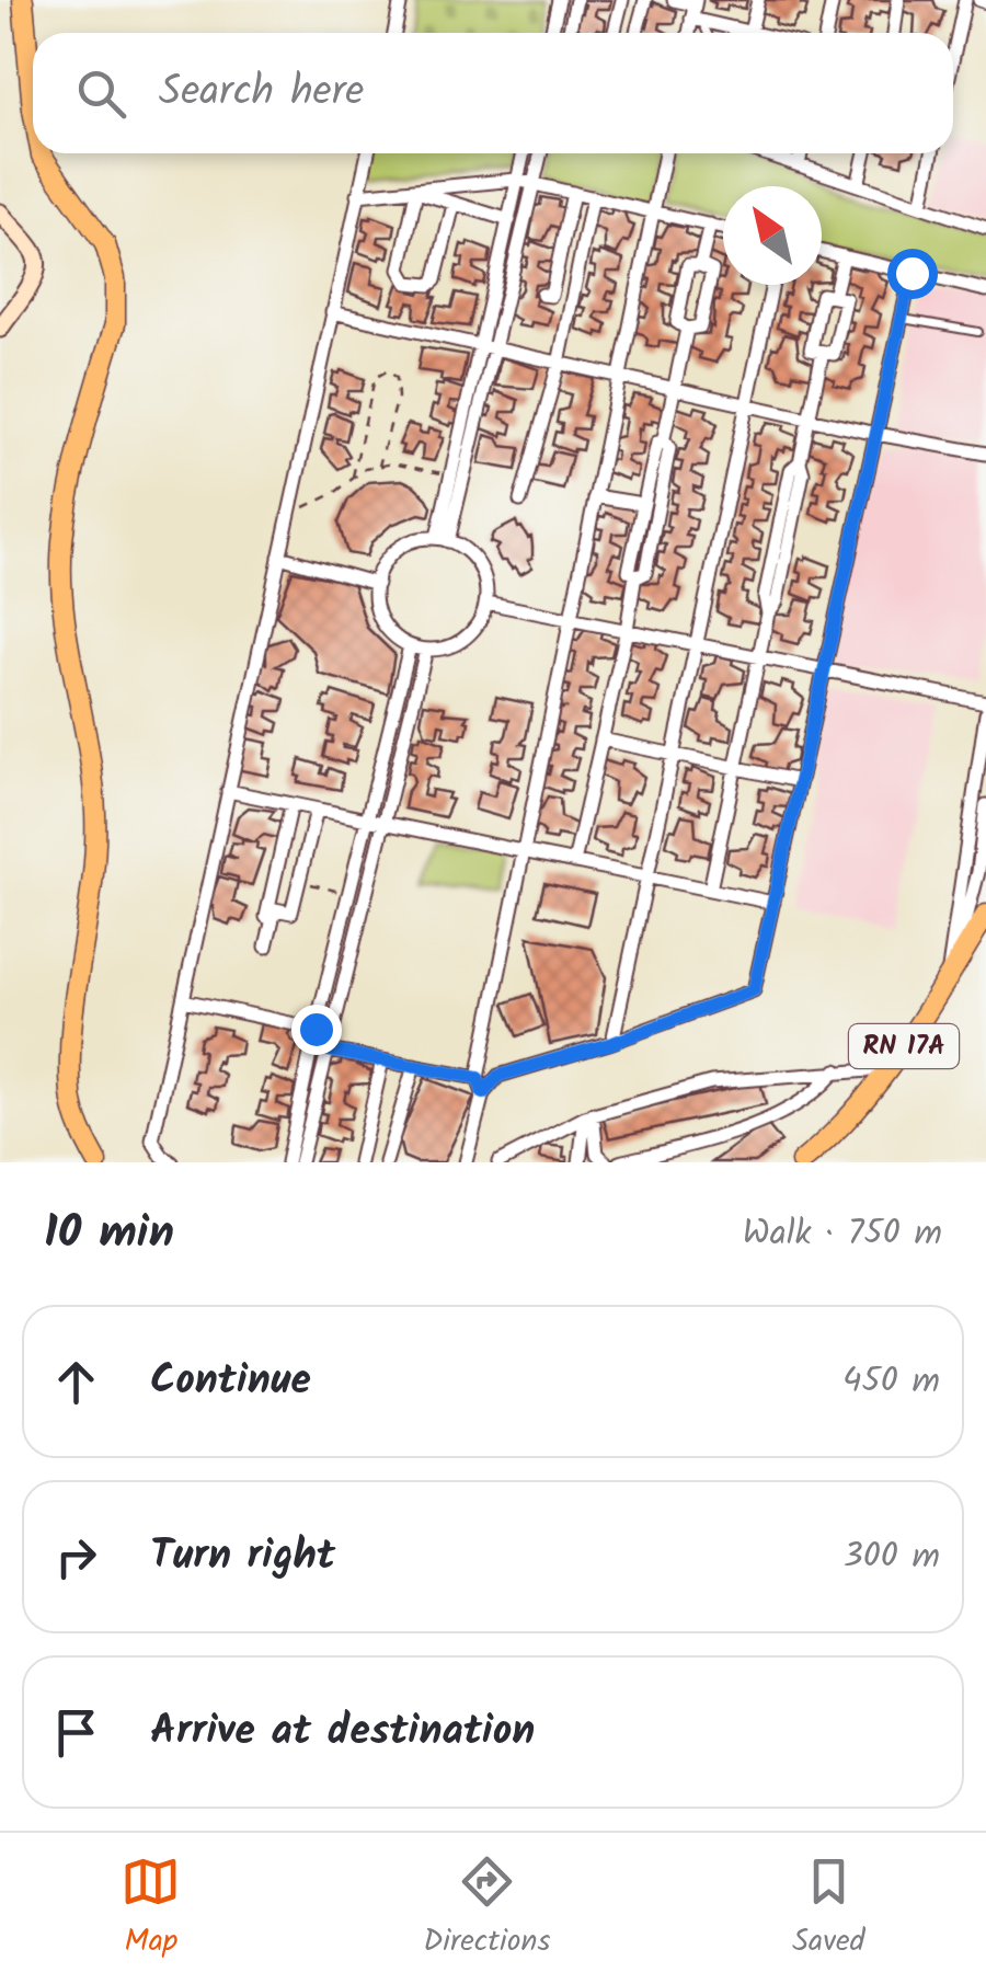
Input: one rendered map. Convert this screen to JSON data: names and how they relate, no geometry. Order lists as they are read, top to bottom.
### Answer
{
  "streets": {
    "main road": ["RN 17A"]
  },
  "north": "top left",
  "page": {
    "search": "Search here",
    "heading": ["10 min", "Walk · 750 m"],
    "list": [
      ["Continue", "450 m"],
      ["Turn right", "300 m"],
      "Arrive at destination"
    ],
    "nav": ["Map", "Directions", "Saved"]
  }
}
